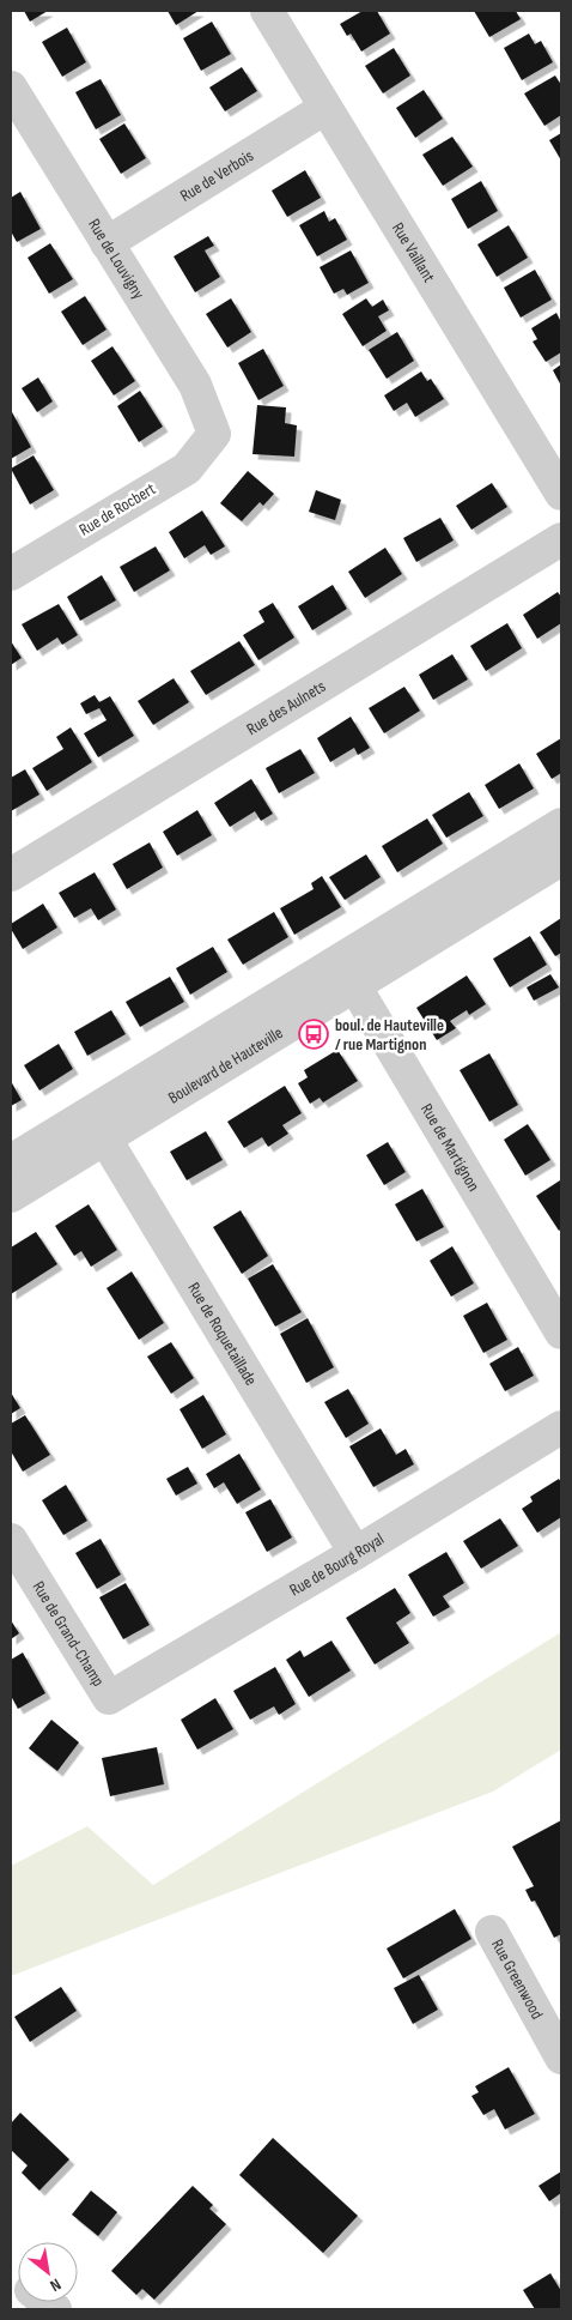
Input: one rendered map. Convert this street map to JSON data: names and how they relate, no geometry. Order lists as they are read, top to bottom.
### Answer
{
  "streets": {
    "street": [
      "Rue de Verbois",
      "Rue Vaillant",
      "Rue de Louvigny",
      "Rue de Rocbert",
      "Rue des Aulnets",
      "Boulevard de Hauteville",
      "Rue de Martignon",
      "Rue de Roquetaillade",
      "Rue de Bourg Royal",
      "Rue de Grand-Champ",
      "Rue Greenwood"
    ]
  },
  "crossings": [
    ["Rue de Verbois", "Rue Vaillant"],
    ["Rue de Verbois", "Rue de Louvigny"],
    ["Rue de Louvigny", "Rue de Rocbert"],
    ["Boulevard de Hauteville", "Rue de Martignon"],
    ["Boulevard de Hauteville", "Rue de Roquetaillade"],
    ["Rue de Roquetaillade", "Rue de Bourg Royal"],
    ["Rue de Bourg Royal", "Rue de Grand-Champ"]
  ],
  "places": {
    "bus stop": ["boul. de Hauteville / rue Martignon"]
  },
  "north": "bottom right"
}
